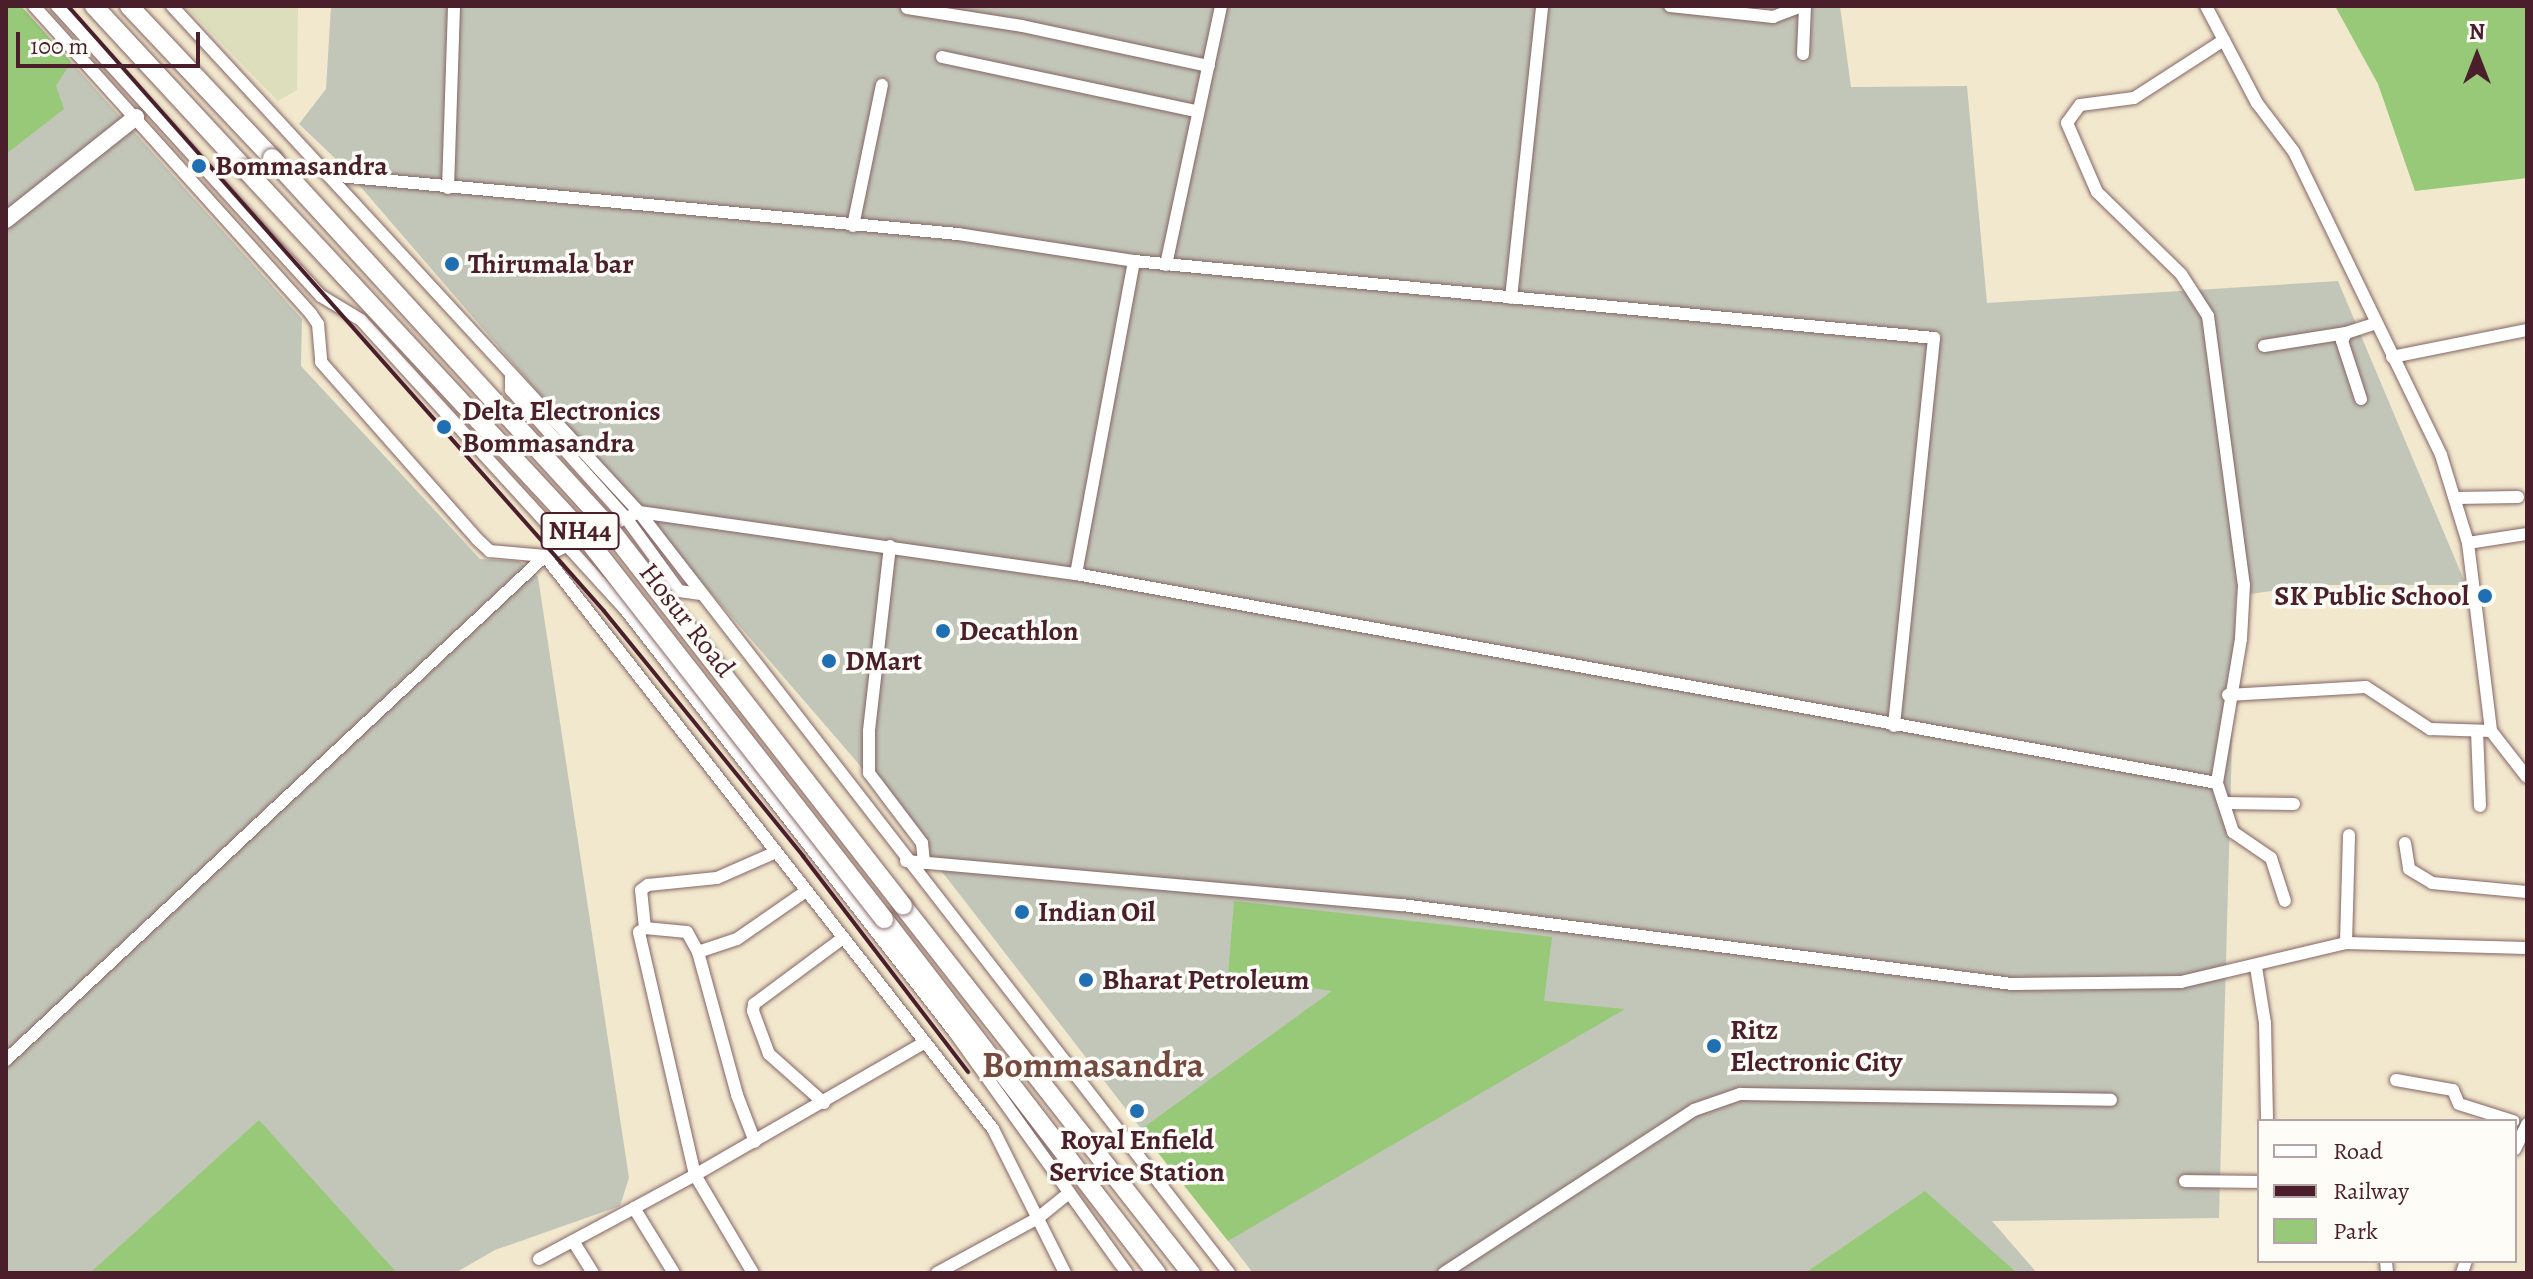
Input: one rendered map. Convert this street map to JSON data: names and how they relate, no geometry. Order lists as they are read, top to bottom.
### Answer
{
  "streets": {
    "highway": ["NH44", "Hosur Road"]
  },
  "districts": ["Bommasandra"],
  "places": [
    "Bommasandra",
    "Thirumala bar",
    "Delta Electronics Bommasandra",
    "SK Public School",
    "Decathlon",
    "DMart",
    "Indian Oil",
    "Bharat Petroleum",
    "Ritz Electronic City",
    "Royal Enfield Service Station"
  ],
  "legend": ["Road", "Railway", "Park"],
  "scale_bar": "100 m",
  "north": "top"
}
